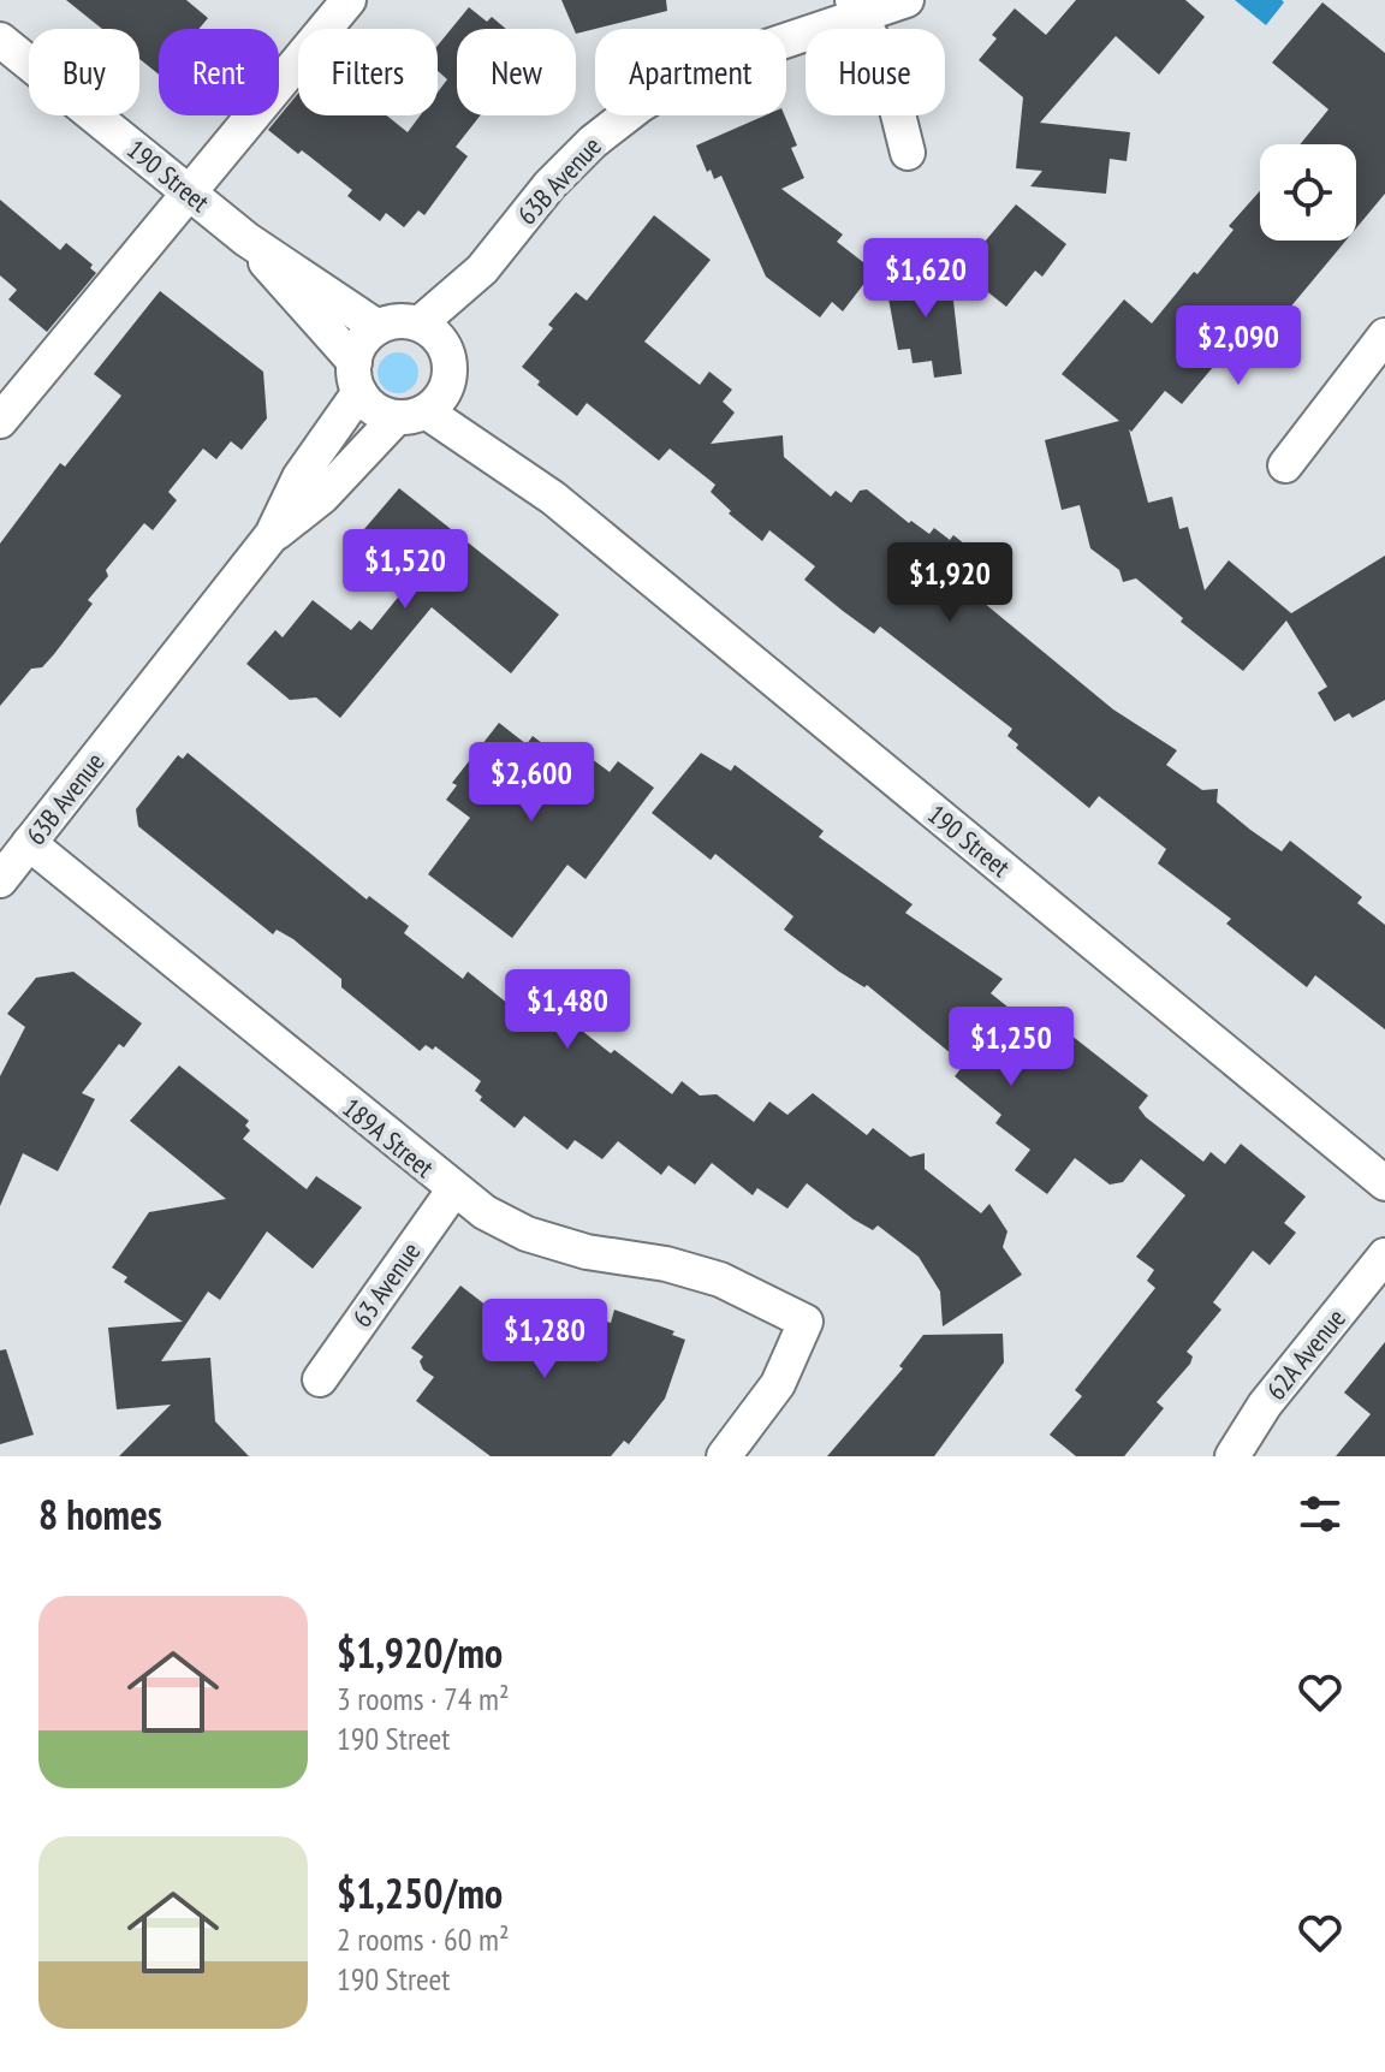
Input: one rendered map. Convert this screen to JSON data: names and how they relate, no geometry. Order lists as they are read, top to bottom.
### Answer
{
  "streets": {
    "street": [
      "190 Street",
      "63B Avenue",
      "189A Street",
      "63 Avenue",
      "62A Avenue"
    ]
  },
  "crossings": [
    ["190 Street", "63B Avenue"],
    ["63B Avenue", "189A Street"],
    ["189A Street", "63 Avenue"]
  ],
  "page": {
    "chip": [
      "Buy",
      "Rent",
      "Filters",
      "New",
      "Apartment",
      "House"
    ],
    "price": [
      "$1,620",
      "$2,090",
      "$1,520",
      "$1,920",
      "$2,600",
      "$1,480",
      "$1,250",
      "$1,280"
    ],
    "heading": "8 homes",
    "list": [
      {
        "name": "$1,920/mo",
        "note": "3 rooms · 74 m² · 190 Street"
      },
      {
        "name": "$1,250/mo",
        "note": "2 rooms · 60 m² · 190 Street"
      }
    ]
  }
}
